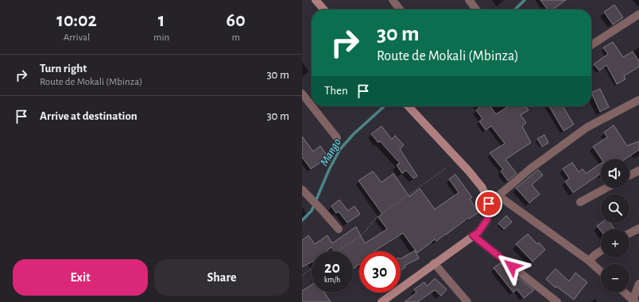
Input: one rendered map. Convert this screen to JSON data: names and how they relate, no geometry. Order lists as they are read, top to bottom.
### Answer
{
  "water": ["Mango"],
  "page": {
    "eta": [
      "10:02",
      "Arrival",
      "1",
      "min",
      "60",
      "m"
    ],
    "turn": ["30 m", "Route de Mokali (Mbinza)"],
    "list": [
      {
        "name": "Turn right",
        "note": "Route de Mokali (Mbinza)",
        "value": "30 m"
      },
      {
        "name": "Arrive at destination",
        "value": "30 m"
      }
    ],
    "then": "Then",
    "map_buttons": ["+", "−"],
    "speed": "20 km/h",
    "limit": "30",
    "buttons": ["Exit", "Share"]
  }
}
